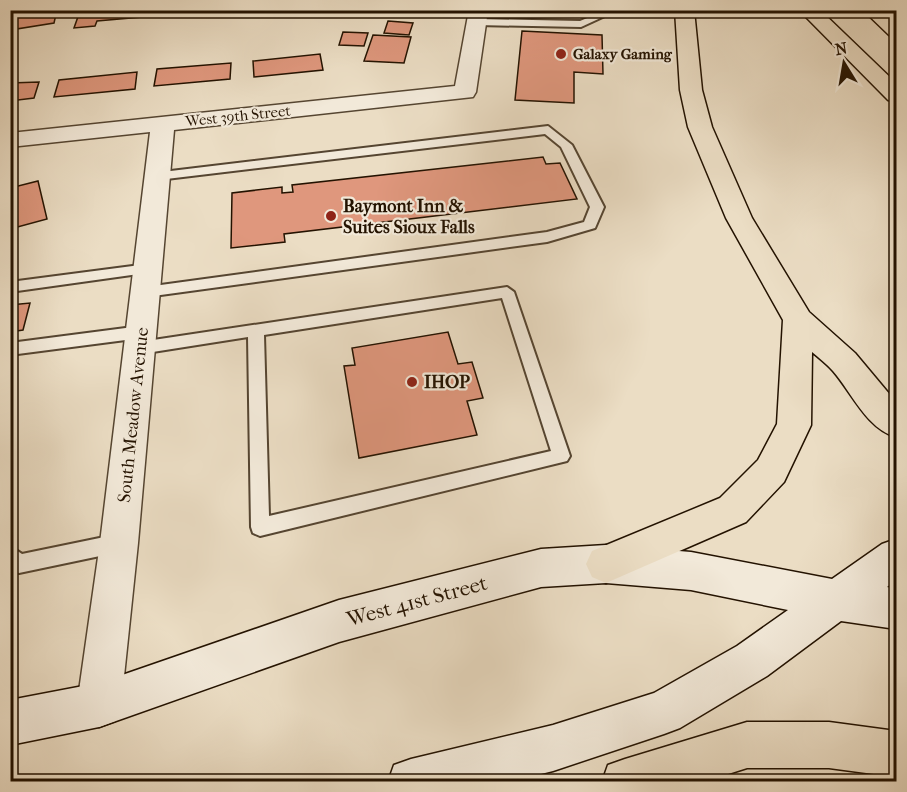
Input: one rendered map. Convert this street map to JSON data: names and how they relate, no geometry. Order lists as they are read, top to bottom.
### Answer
{
  "streets": {
    "street": ["West 39th Street", "South Meadow Avenue", "West 41st Street"]
  },
  "crossings": [
    ["West 39th Street", "South Meadow Avenue"],
    ["South Meadow Avenue", "West 41st Street"]
  ],
  "places": ["Galaxy Gaming", "Baymont Inn & Suites Sioux Falls", "IHOP"],
  "north": "top"
}
